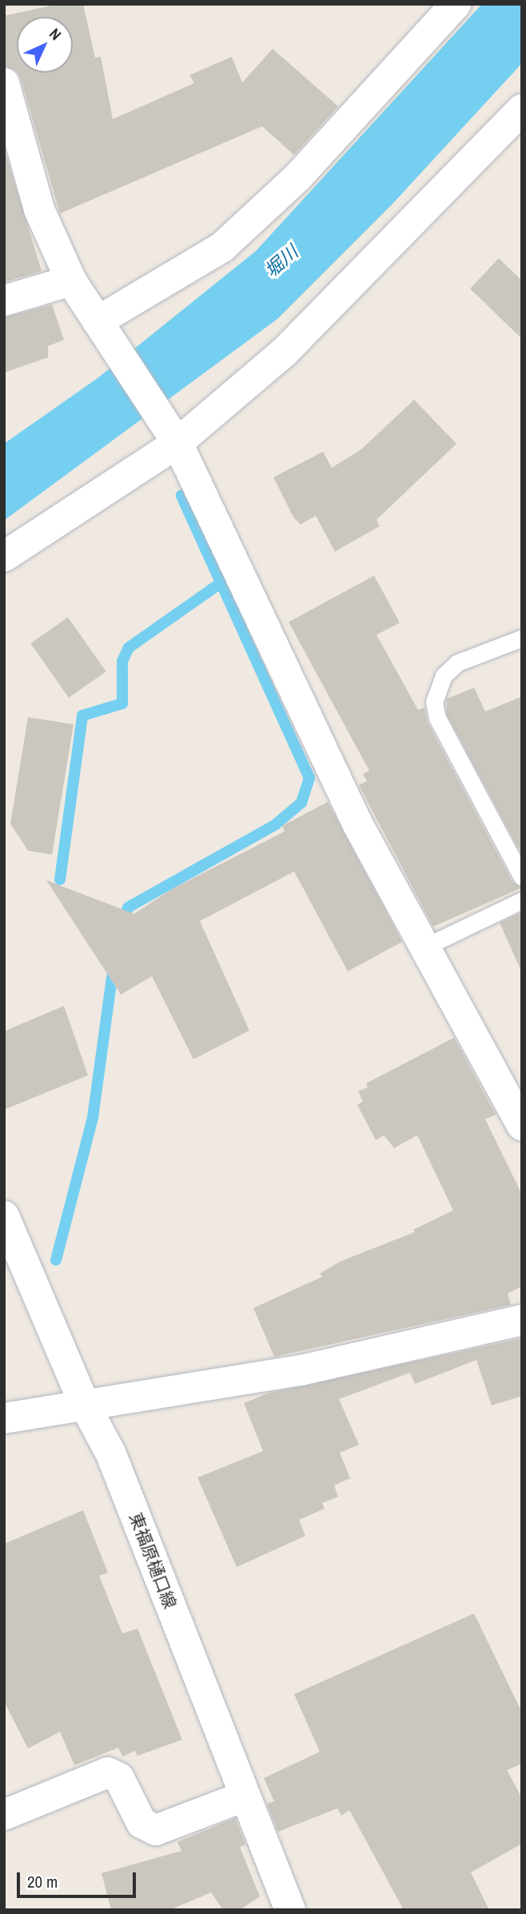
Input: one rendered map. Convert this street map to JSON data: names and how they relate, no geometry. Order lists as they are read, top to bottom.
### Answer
{
  "streets": {
    "street": ["東福原樋口線"]
  },
  "water": ["堀川"],
  "scale_bar": "20 m",
  "north": "top right"
}
